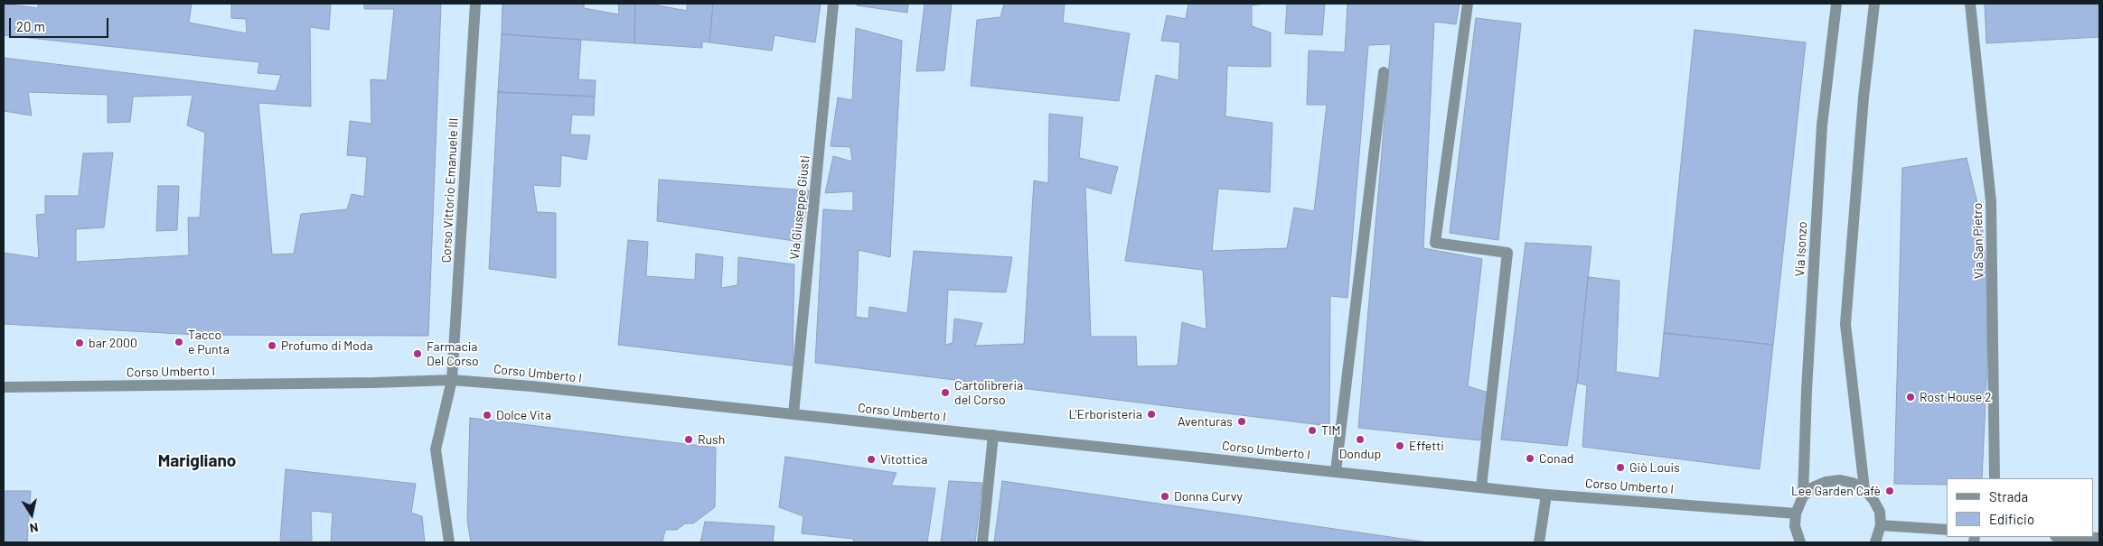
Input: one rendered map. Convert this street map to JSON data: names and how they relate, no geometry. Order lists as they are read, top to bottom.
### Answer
{
  "streets": {
    "street": [
      "Corso Vittorio Emanuele III",
      "Via Giuseppe Giusti",
      "Via San Pietro",
      "Via Isonzo",
      "Corso Umberto I"
    ]
  },
  "crossings": [
    ["Corso Vittorio Emanuele III", "Corso Umberto I"],
    ["Via Giuseppe Giusti", "Corso Umberto I"]
  ],
  "districts": ["Marigliano"],
  "places": [
    "Tacco e Punta",
    "bar 2000",
    "Profumo di Moda",
    "Farmacia Del Corso",
    "Cartolibreria del Corso",
    "Rost House 2",
    "L'Erboristeria",
    "Dolce Vita",
    "Aventuras",
    "TIM",
    "Rush",
    "Dondup",
    "Effetti",
    "Conad",
    "Vitottica",
    "Giò Louis",
    "Lee Garden Cafè",
    "Donna Curvy"
  ],
  "legend": ["Strada", "Edificio"],
  "scale_bar": "20 m",
  "north": "bottom"
}
